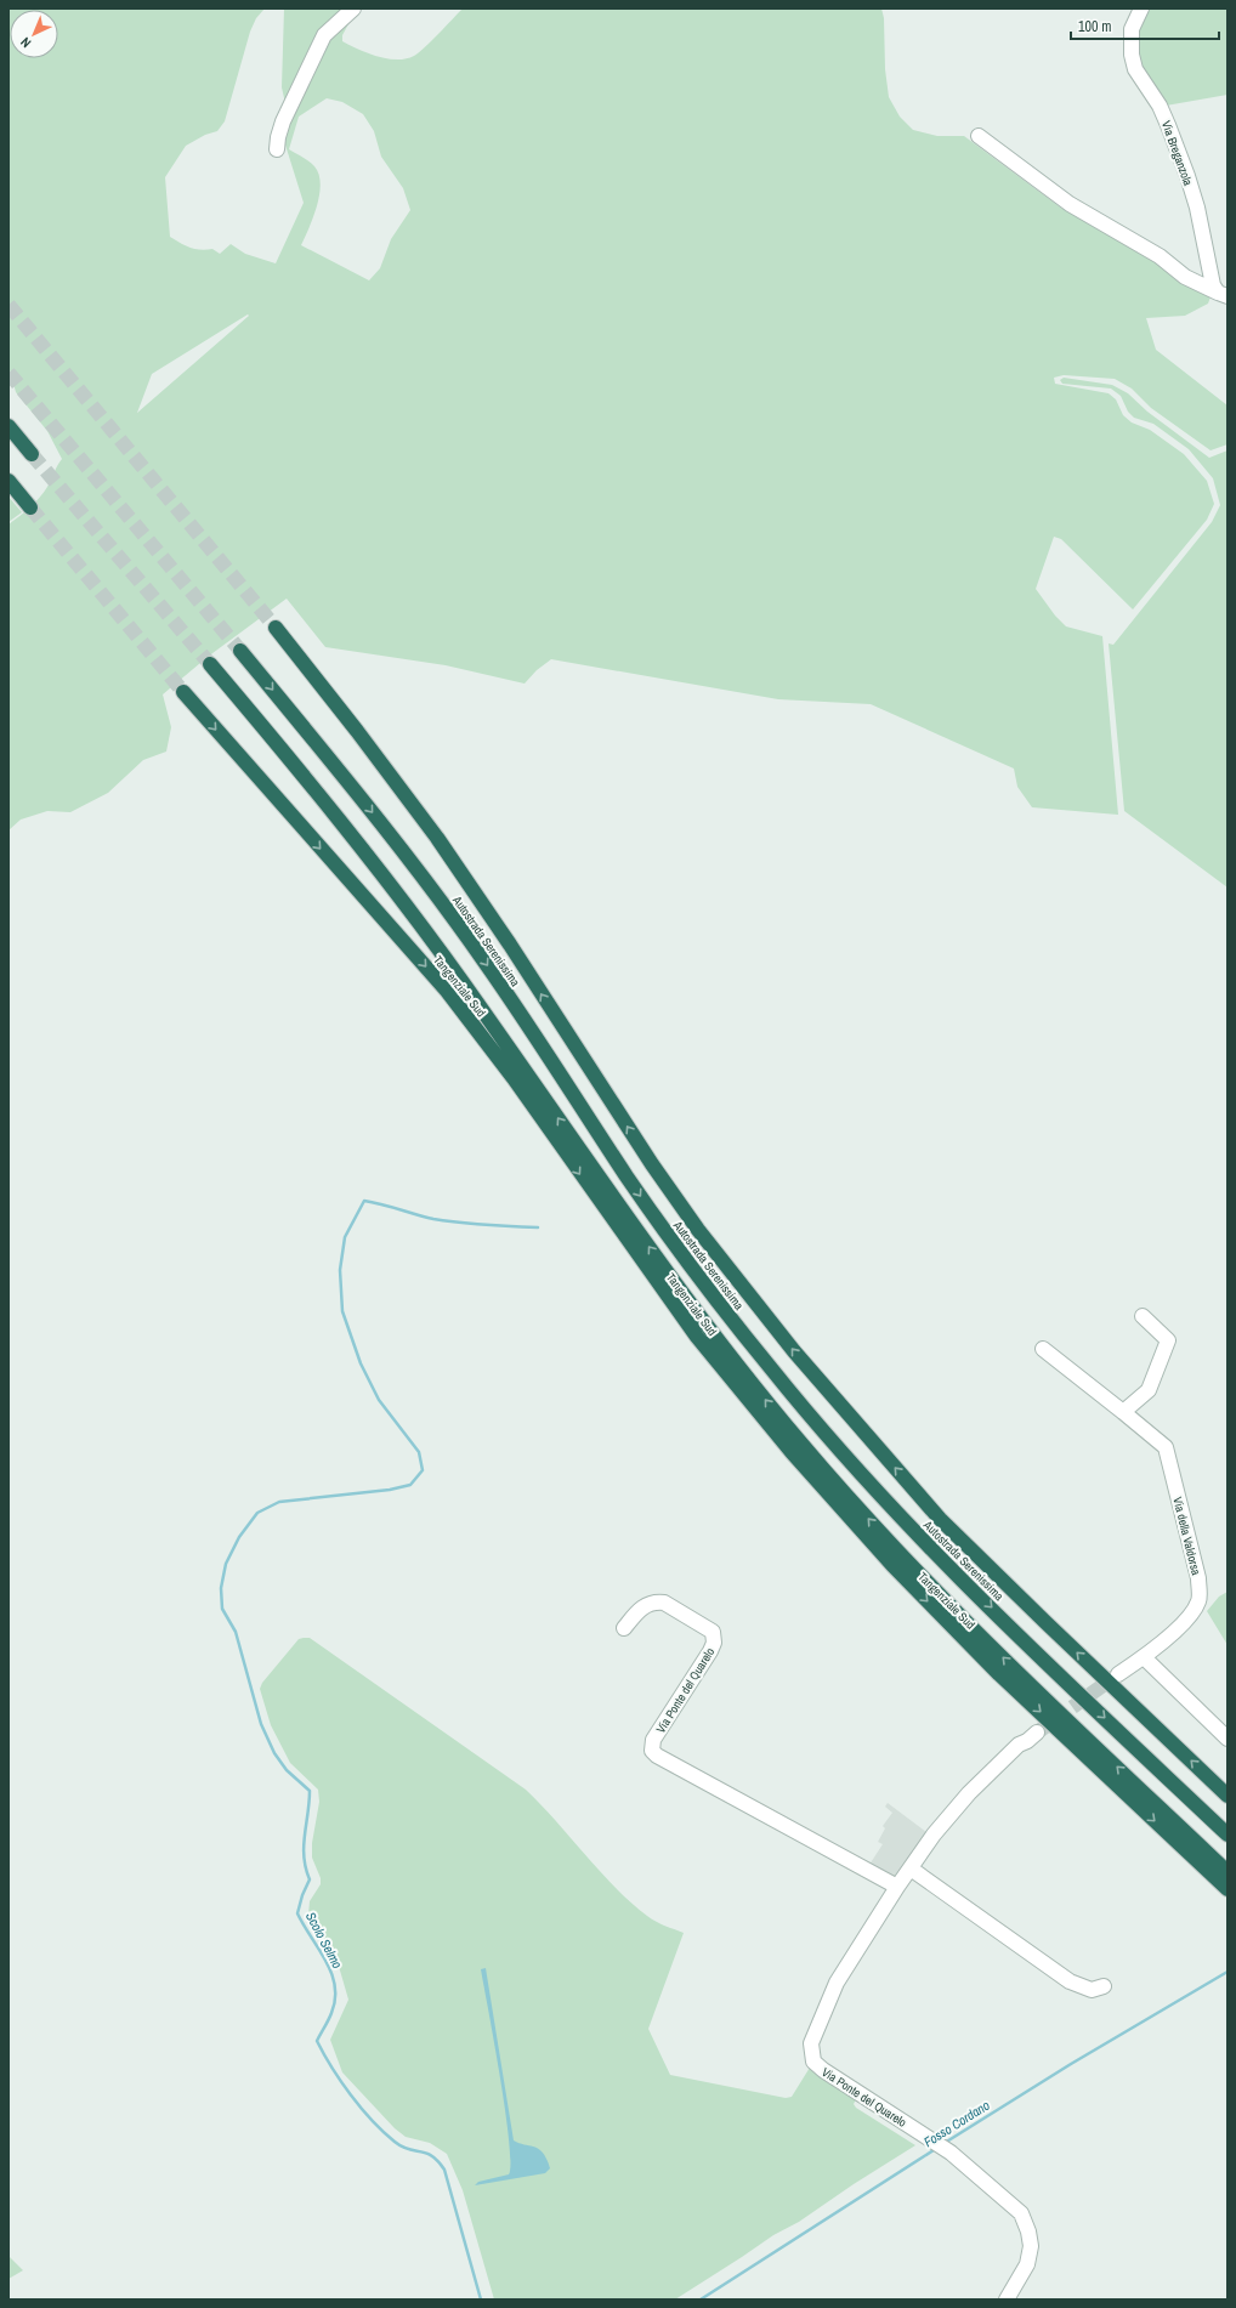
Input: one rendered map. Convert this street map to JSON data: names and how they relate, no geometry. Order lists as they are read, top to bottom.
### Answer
{
  "streets": {
    "highway": ["Autostrada Serenissima", "Tangenziale Sud"],
    "street": ["Via Breganzola", "Via della Valdorsa", "Via Ponte del Quarelo"]
  },
  "water": ["Scolo Selmo", "Fosso Cordano"],
  "scale_bar": "100 m",
  "north": "bottom left"
}
